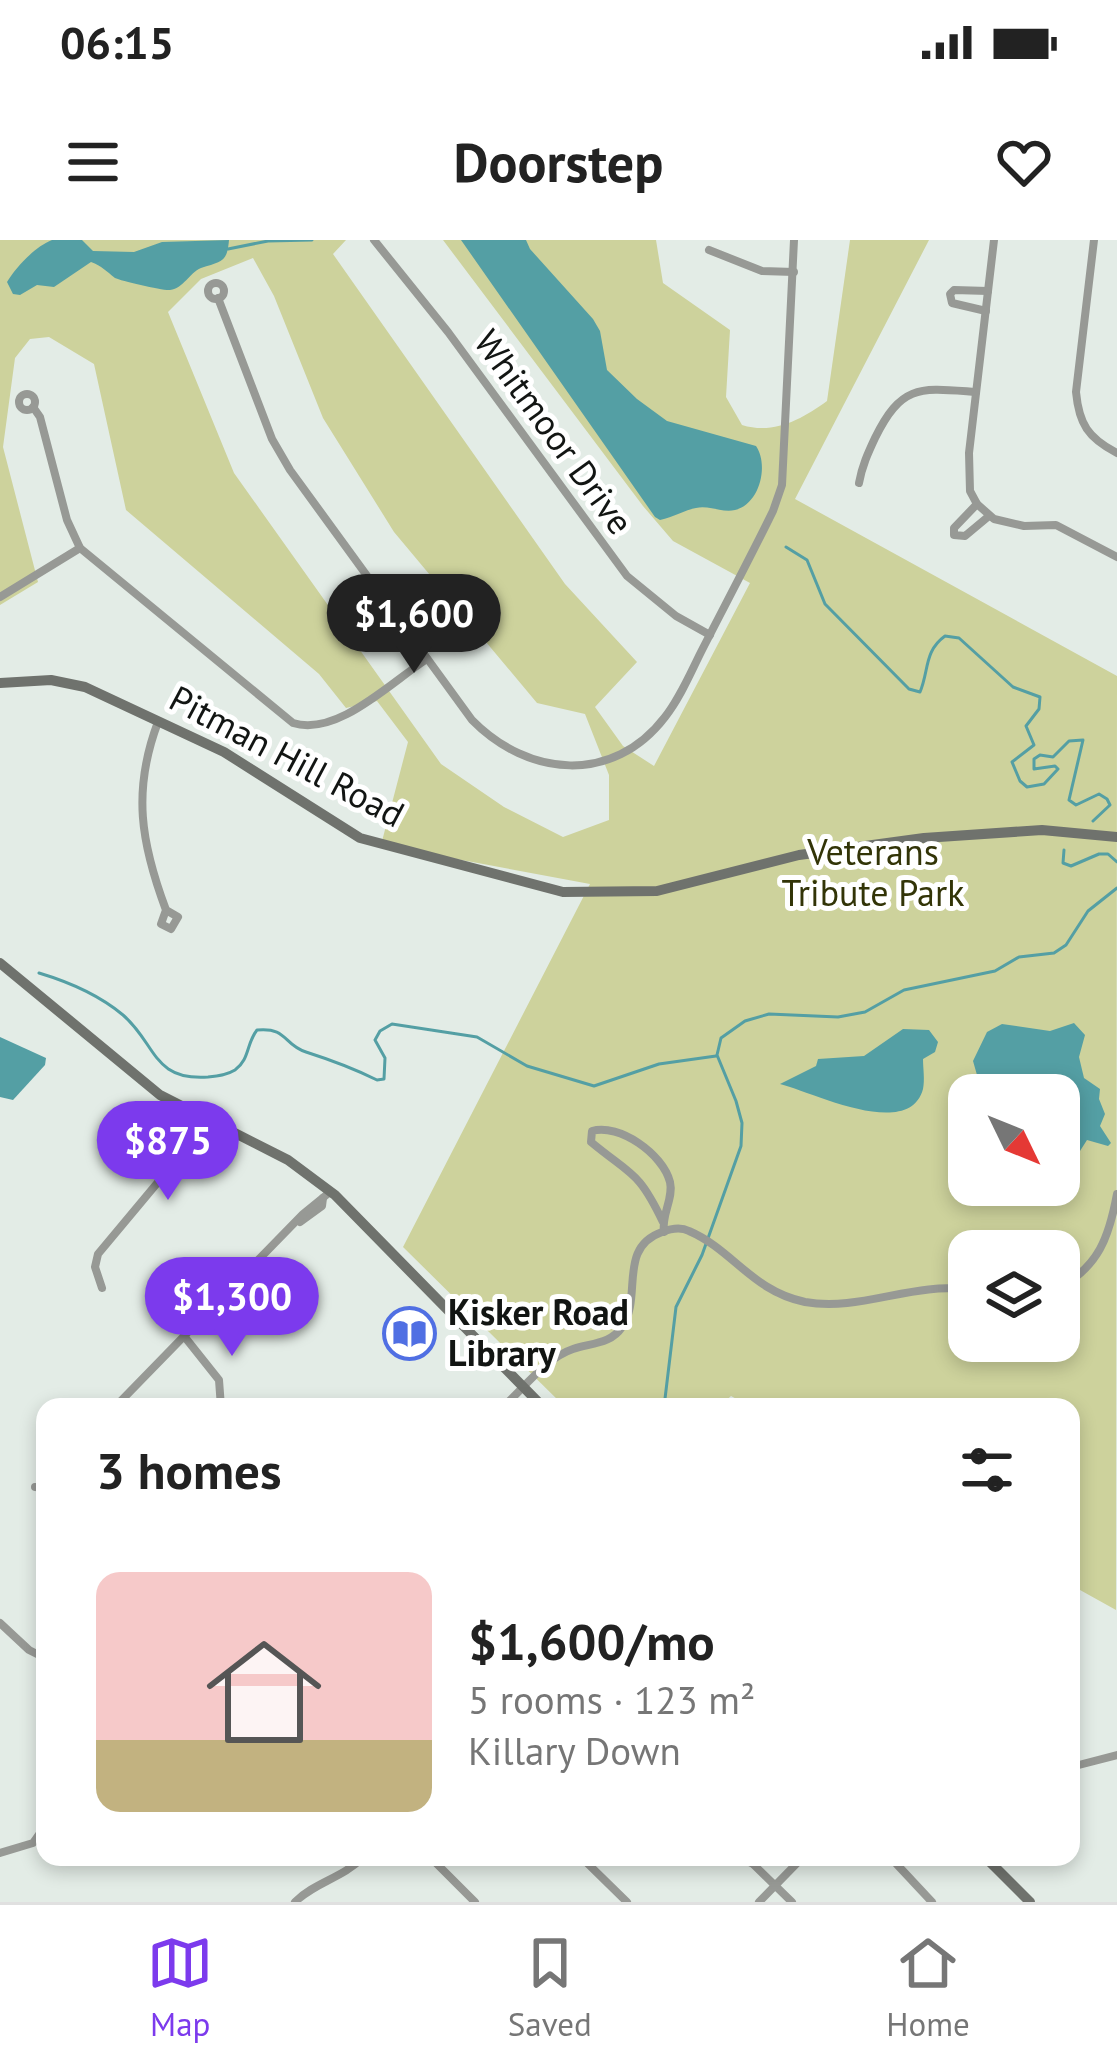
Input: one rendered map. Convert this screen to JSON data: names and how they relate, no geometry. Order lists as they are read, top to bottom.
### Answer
{
  "streets": {
    "main road": ["Pitman Hill Road"],
    "street": ["Whitmoor Drive"]
  },
  "parks": ["Veterans Tribute Park"],
  "places": {
    "library": ["Kisker Road Library"]
  },
  "north": "bottom right",
  "page": {
    "status": "06:15",
    "header": "Doorstep",
    "price": ["$1,600", "$875", "$1,300"],
    "heading": "3 homes",
    "list": [
      {
        "name": "$1,600/mo",
        "note": "5 rooms · 123 m² · Killary Down"
      }
    ],
    "tabs": ["Map", "Saved", "Home"]
  }
}
